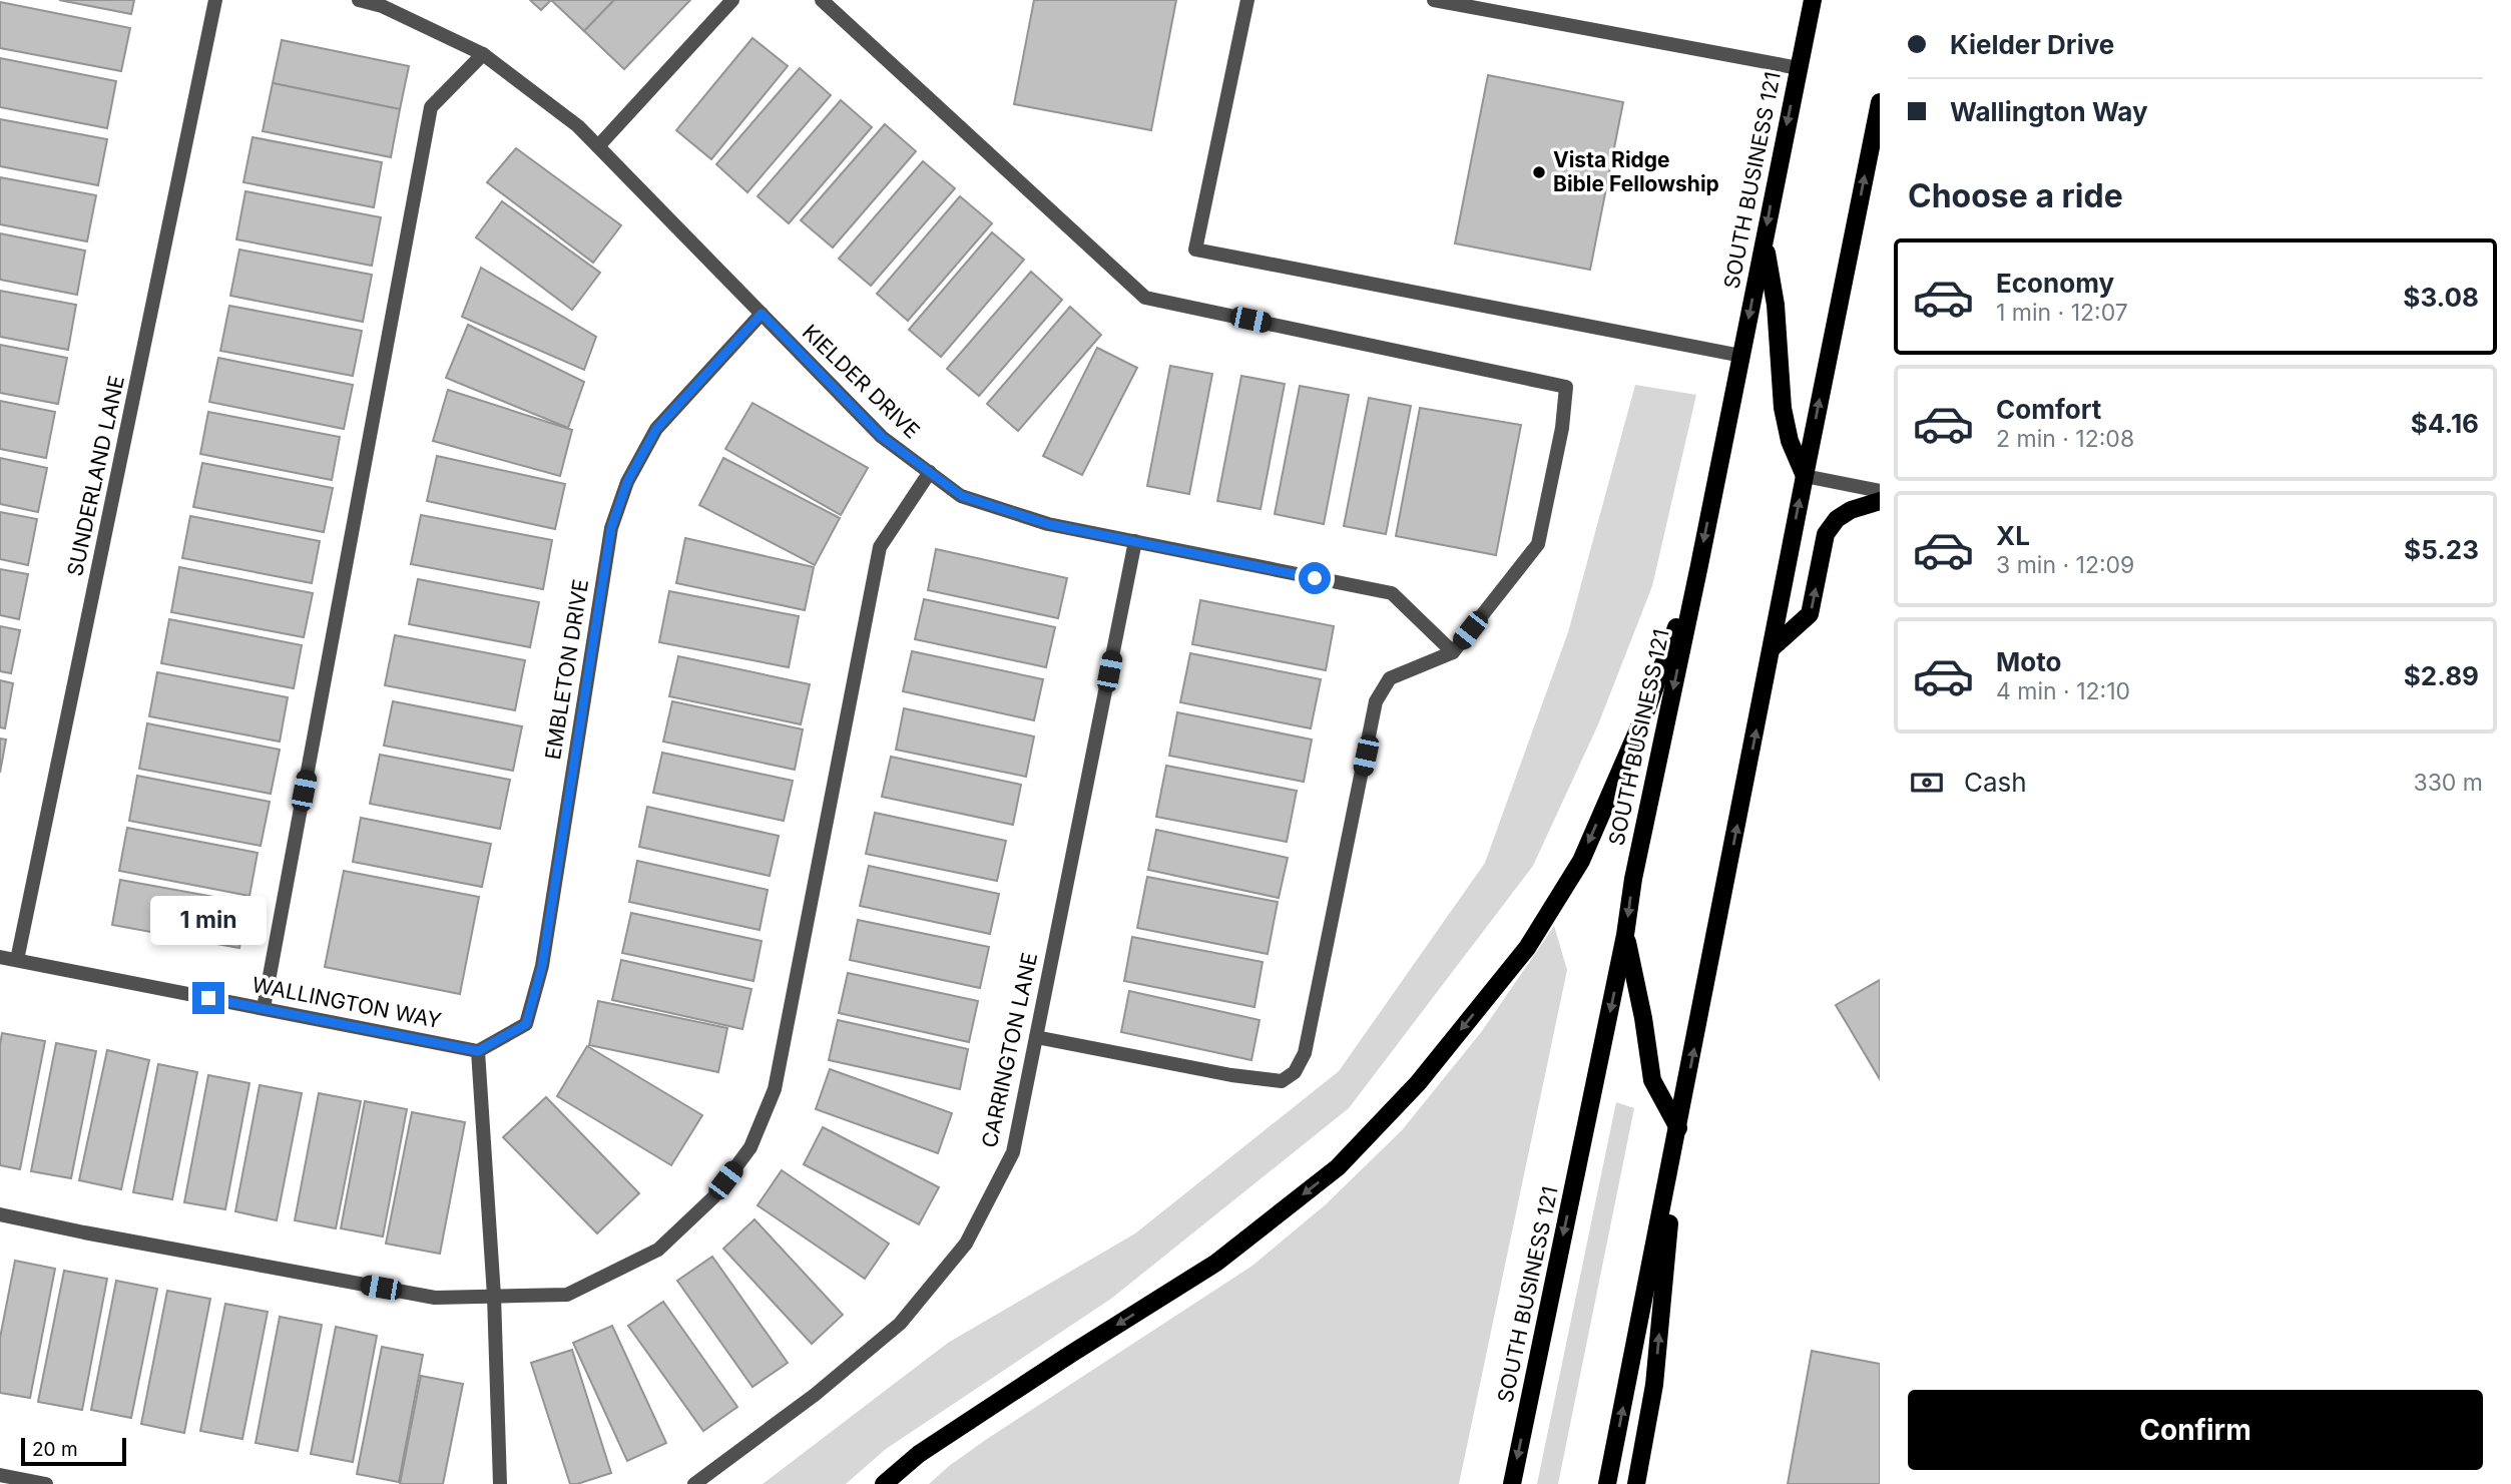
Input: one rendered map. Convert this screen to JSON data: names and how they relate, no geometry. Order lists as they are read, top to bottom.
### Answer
{
  "streets": {
    "main road": ["SOUTH BUSINESS 121"],
    "street": [
      "KIELDER DRIVE",
      "SUNDERLAND LANE",
      "EMBLETON DRIVE",
      "WALLINGTON WAY",
      "CARRINGTON LANE"
    ]
  },
  "crossings": [
    ["KIELDER DRIVE", "EMBLETON DRIVE"],
    ["KIELDER DRIVE", "CARRINGTON LANE"],
    ["SUNDERLAND LANE", "WALLINGTON WAY"],
    ["EMBLETON DRIVE", "WALLINGTON WAY"]
  ],
  "places": ["Vista Ridge Bible Fellowship"],
  "scale_bar": "20 m",
  "page": {
    "banner": ["Kielder Drive", "Wallington Way"],
    "heading": "Choose a ride",
    "list": [
      {
        "name": "Economy",
        "note": "1 min · 12:07",
        "value": "$3.08"
      },
      {
        "name": "Comfort",
        "note": "2 min · 12:08",
        "value": "$4.16"
      },
      {
        "name": "XL",
        "note": "3 min · 12:09",
        "value": "$5.23"
      },
      {
        "name": "Moto",
        "note": "4 min · 12:10",
        "value": "$2.89"
      }
    ],
    "pay": ["Cash", "330 m"],
    "bubble": "1 min",
    "buttons": "Confirm",
    "scale": "20 m"
  }
}
